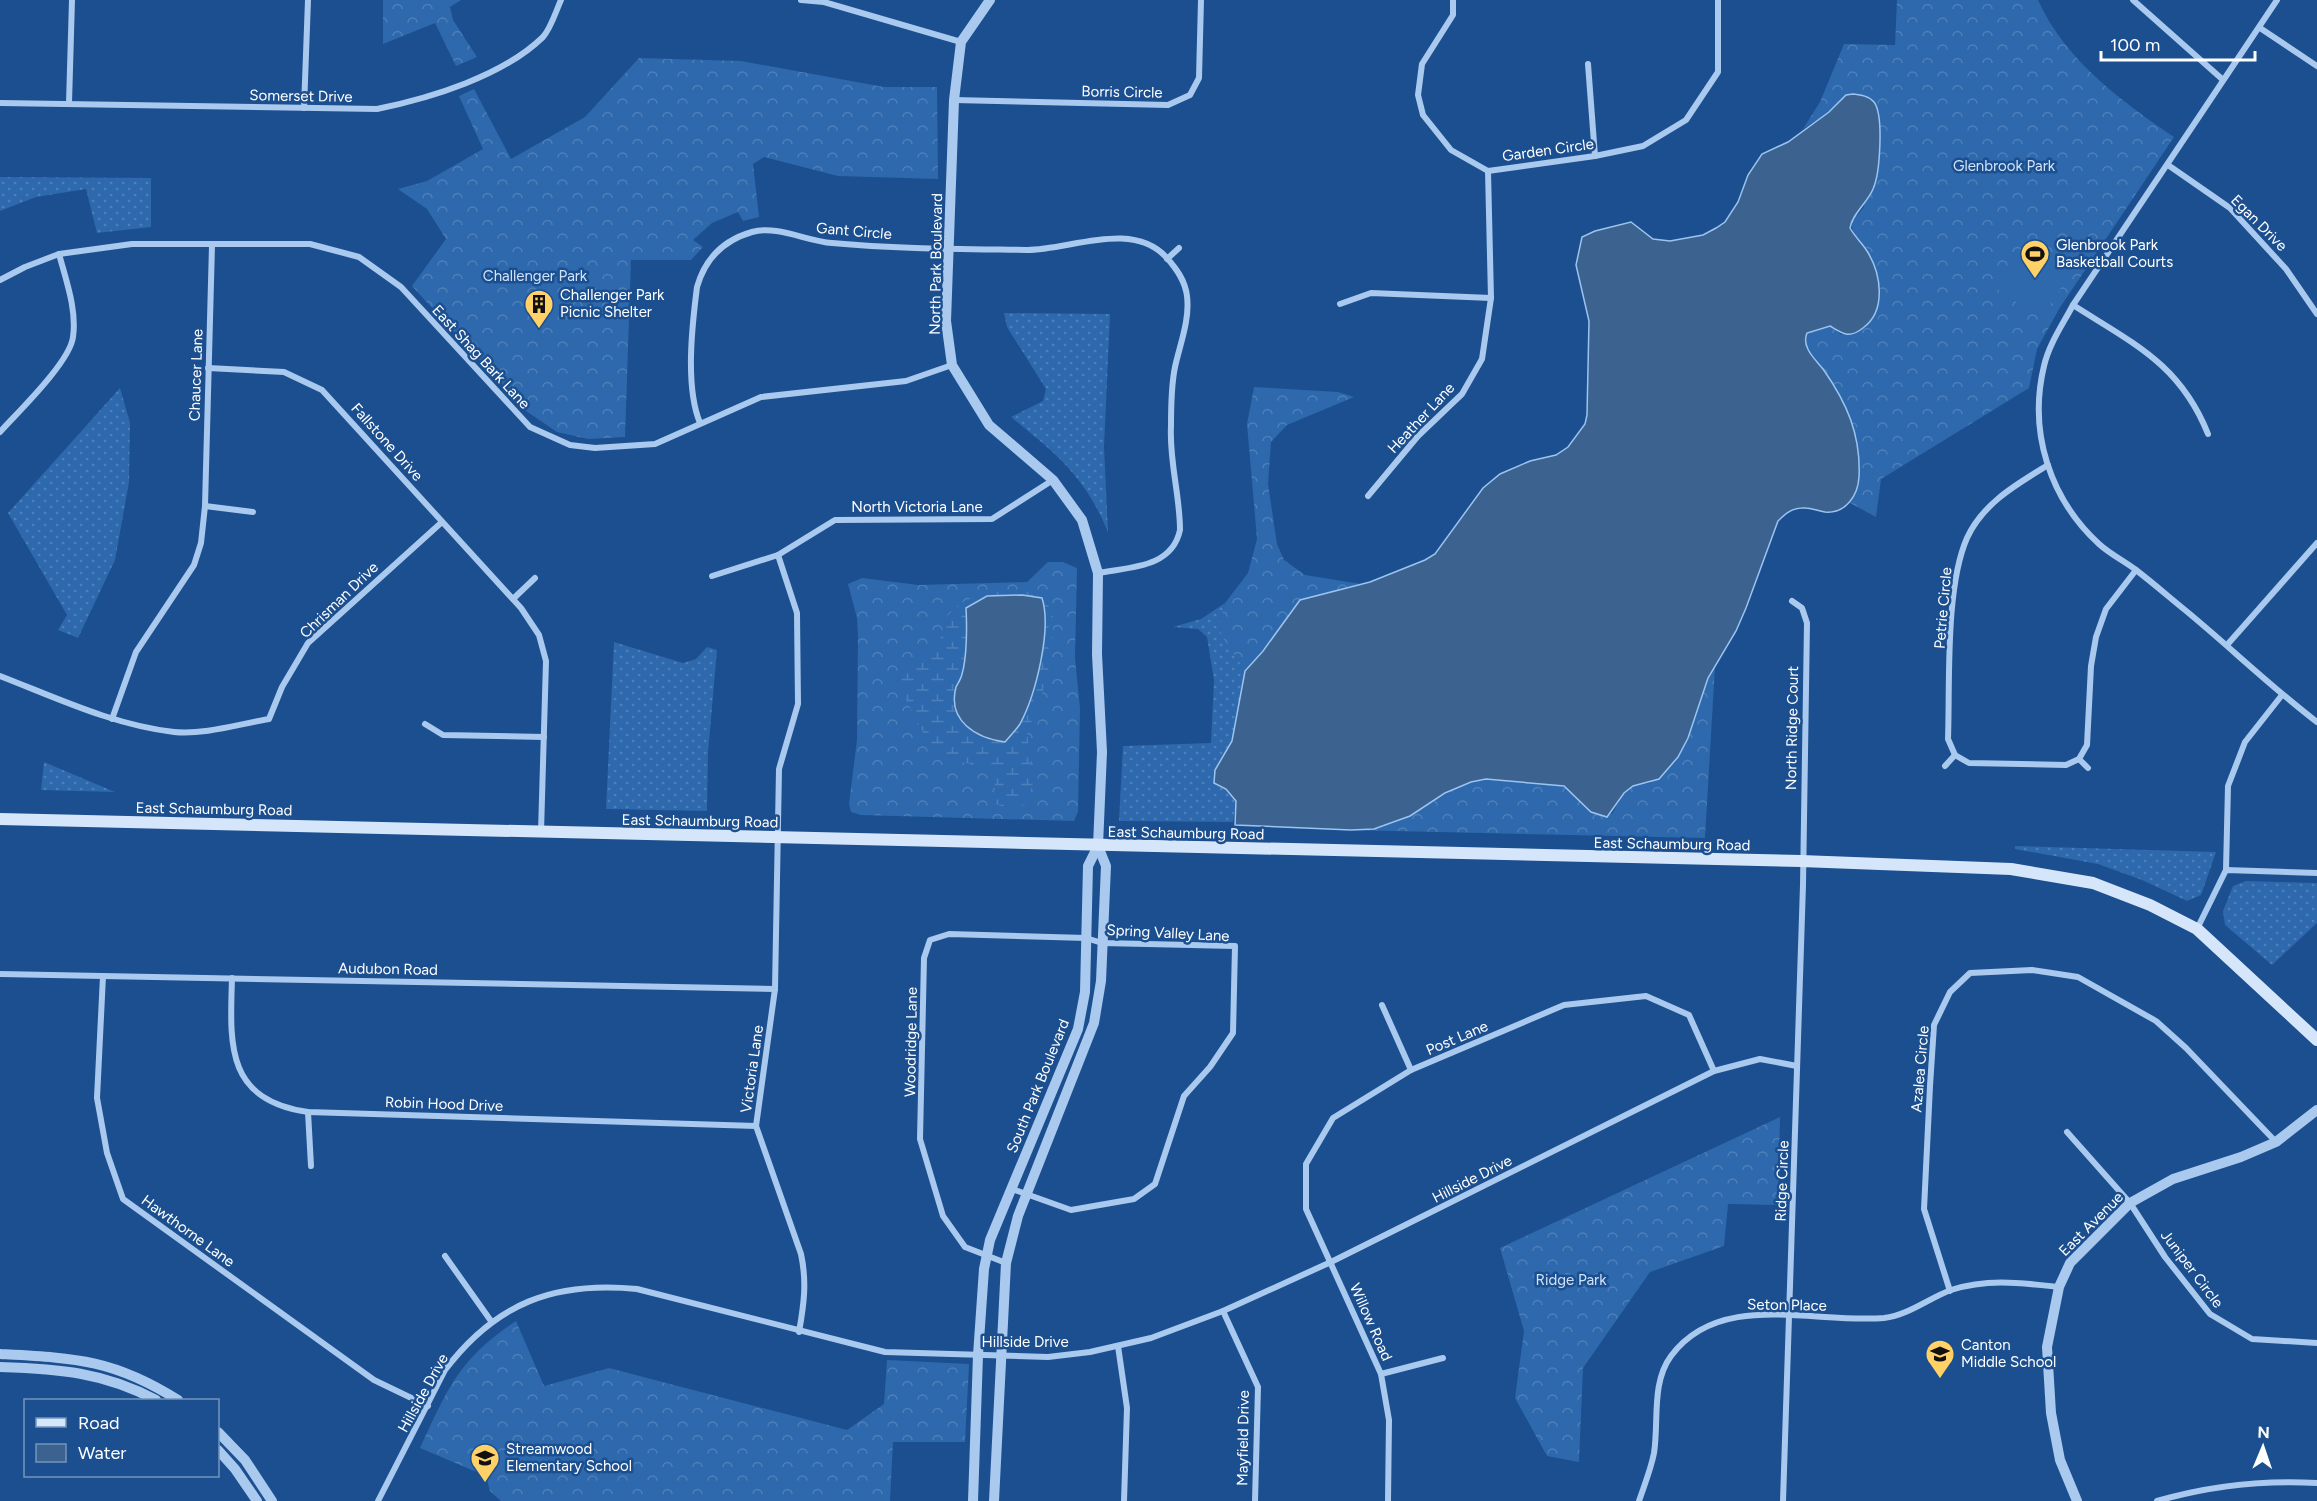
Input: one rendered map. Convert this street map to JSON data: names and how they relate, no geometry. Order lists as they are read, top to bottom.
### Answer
{
  "streets": {
    "main road": ["East Schaumburg Road"],
    "street": [
      "Borris Circle",
      "Somerset Drive",
      "Garden Circle",
      "Egan Drive",
      "Gant Circle",
      "North Park Boulevard",
      "East Shag Bark Lane",
      "Chaucer Lane",
      "Heather Lane",
      "Fallstone Drive",
      "North Victoria Lane",
      "Chrisman Drive",
      "Petrie Circle",
      "North Ridge Court",
      "Spring Valley Lane",
      "Audubon Road",
      "Post Lane",
      "Woodridge Lane",
      "Victoria Lane",
      "Azalea Circle",
      "South Park Boulevard",
      "Robin Hood Drive",
      "Hillside Drive",
      "Ridge Circle",
      "East Avenue",
      "Hawthorne Lane",
      "Juniper Circle",
      "Seton Place",
      "Willow Road",
      "Mayfield Drive"
    ]
  },
  "crossings": [
    ["Borris Circle", "North Park Boulevard"],
    ["Garden Circle", "Heather Lane"],
    ["Gant Circle", "North Park Boulevard"],
    ["Gant Circle", "East Shag Bark Lane"],
    ["North Park Boulevard", "East Shag Bark Lane"],
    ["North Park Boulevard", "North Victoria Lane"],
    ["North Park Boulevard", "East Schaumburg Road"],
    ["North Park Boulevard", "South Park Boulevard"],
    ["East Shag Bark Lane", "Chaucer Lane"],
    ["Chaucer Lane", "Fallstone Drive"],
    ["Chaucer Lane", "Chrisman Drive"],
    ["Fallstone Drive", "Chrisman Drive"],
    ["Fallstone Drive", "East Schaumburg Road"],
    ["North Ridge Court", "East Schaumburg Road"],
    ["North Ridge Court", "Ridge Circle"],
    ["East Schaumburg Road", "Victoria Lane"],
    ["East Schaumburg Road", "South Park Boulevard"],
    ["East Schaumburg Road", "Ridge Circle"],
    ["Spring Valley Lane", "Woodridge Lane"],
    ["Spring Valley Lane", "South Park Boulevard"],
    ["Audubon Road", "Victoria Lane"],
    ["Audubon Road", "Robin Hood Drive"],
    ["Audubon Road", "Hawthorne Lane"],
    ["Post Lane", "Hillside Drive"],
    ["Post Lane", "Willow Road"],
    ["Woodridge Lane", "South Park Boulevard"],
    ["Victoria Lane", "Robin Hood Drive"],
    ["Victoria Lane", "Hillside Drive"],
    ["Azalea Circle", "East Avenue"],
    ["Azalea Circle", "Seton Place"],
    ["South Park Boulevard", "Hillside Drive"],
    ["Hillside Drive", "Ridge Circle"],
    ["Hillside Drive", "Hawthorne Lane"],
    ["Hillside Drive", "Willow Road"],
    ["Hillside Drive", "Mayfield Drive"],
    ["Ridge Circle", "Seton Place"],
    ["East Avenue", "Juniper Circle"],
    ["East Avenue", "Seton Place"]
  ],
  "parks": ["Glenbrook Park", "Challenger Park", "Ridge Park"],
  "places": {
    "sports": ["Glenbrook Park Basketball Courts"],
    "building": ["Challenger Park Picnic Shelter"],
    "school or university": ["Canton Middle School", "Streamwood Elementary School"]
  },
  "legend": ["Road", "Water"],
  "scale_bar": "100 m",
  "north": "top"
}
